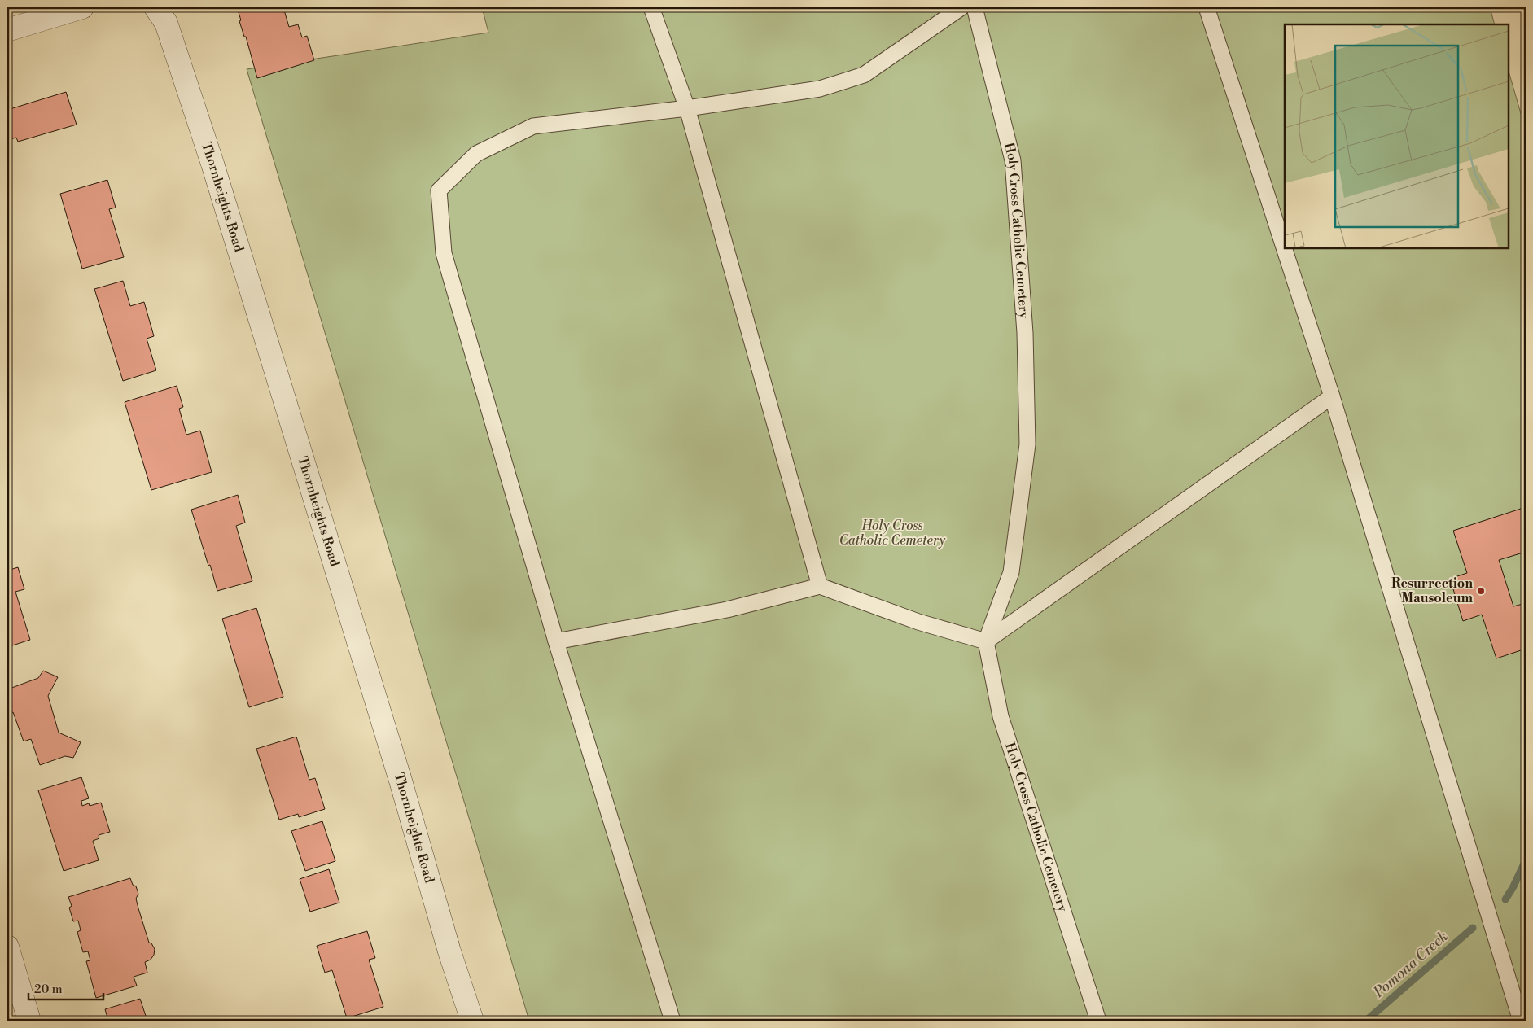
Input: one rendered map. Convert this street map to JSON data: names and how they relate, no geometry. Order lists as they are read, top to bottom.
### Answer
{
  "streets": {
    "street": ["Thornheights Road"],
    "lane": ["Holy Cross Catholic Cemetery"]
  },
  "water": ["Pomona Creek"],
  "parks": ["Holy Cross Catholic Cemetery"],
  "places": ["Resurrection Mausoleum"],
  "scale_bar": "20 m"
}
